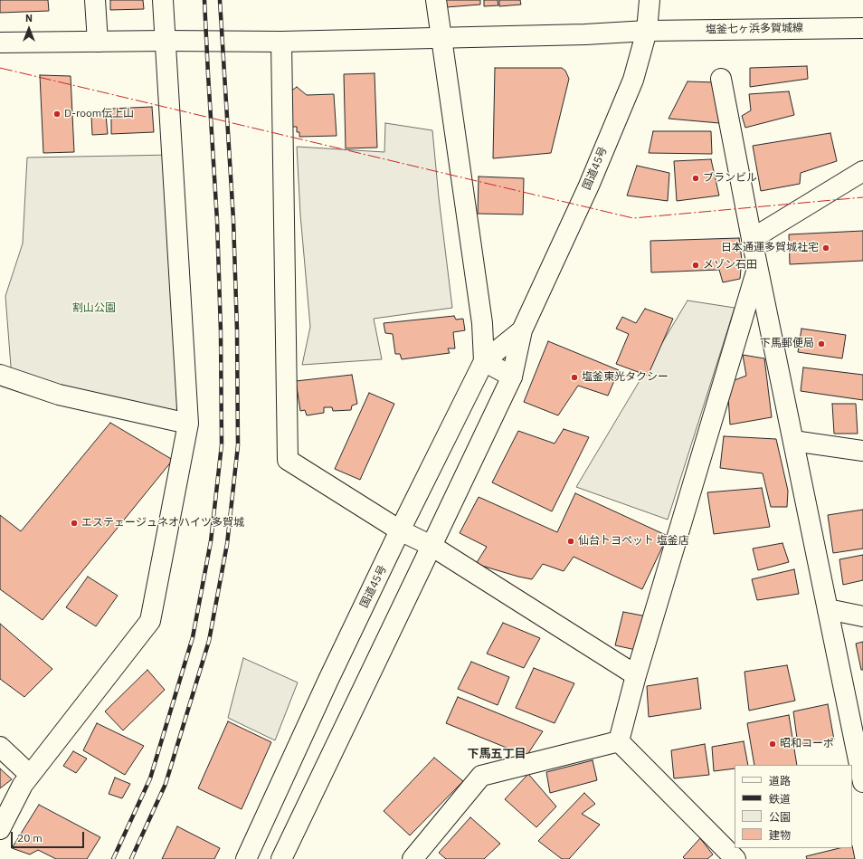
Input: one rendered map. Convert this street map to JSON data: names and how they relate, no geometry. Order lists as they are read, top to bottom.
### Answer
{
  "streets": {
    "main road": ["塩釜七ヶ浜多賀城線", "国道45号"]
  },
  "crossings": [
    ["塩釜七ヶ浜多賀城線", "国道45号"]
  ],
  "districts": ["下馬五丁目"],
  "parks": ["割山公園"],
  "places": [
    "D-room伝上山",
    "ブランビル",
    "日本通運多賀城社宅",
    "メゾン石田",
    "下馬郵便局",
    "塩釜東光タクシー",
    "エステェージュネオハイツ多賀城",
    "仙台トヨペット 塩釜店",
    "昭和コーポ"
  ],
  "legend": [
    "道路",
    "鉄道",
    "公園",
    "建物"
  ],
  "scale_bar": "20 m",
  "north": "top"
}
